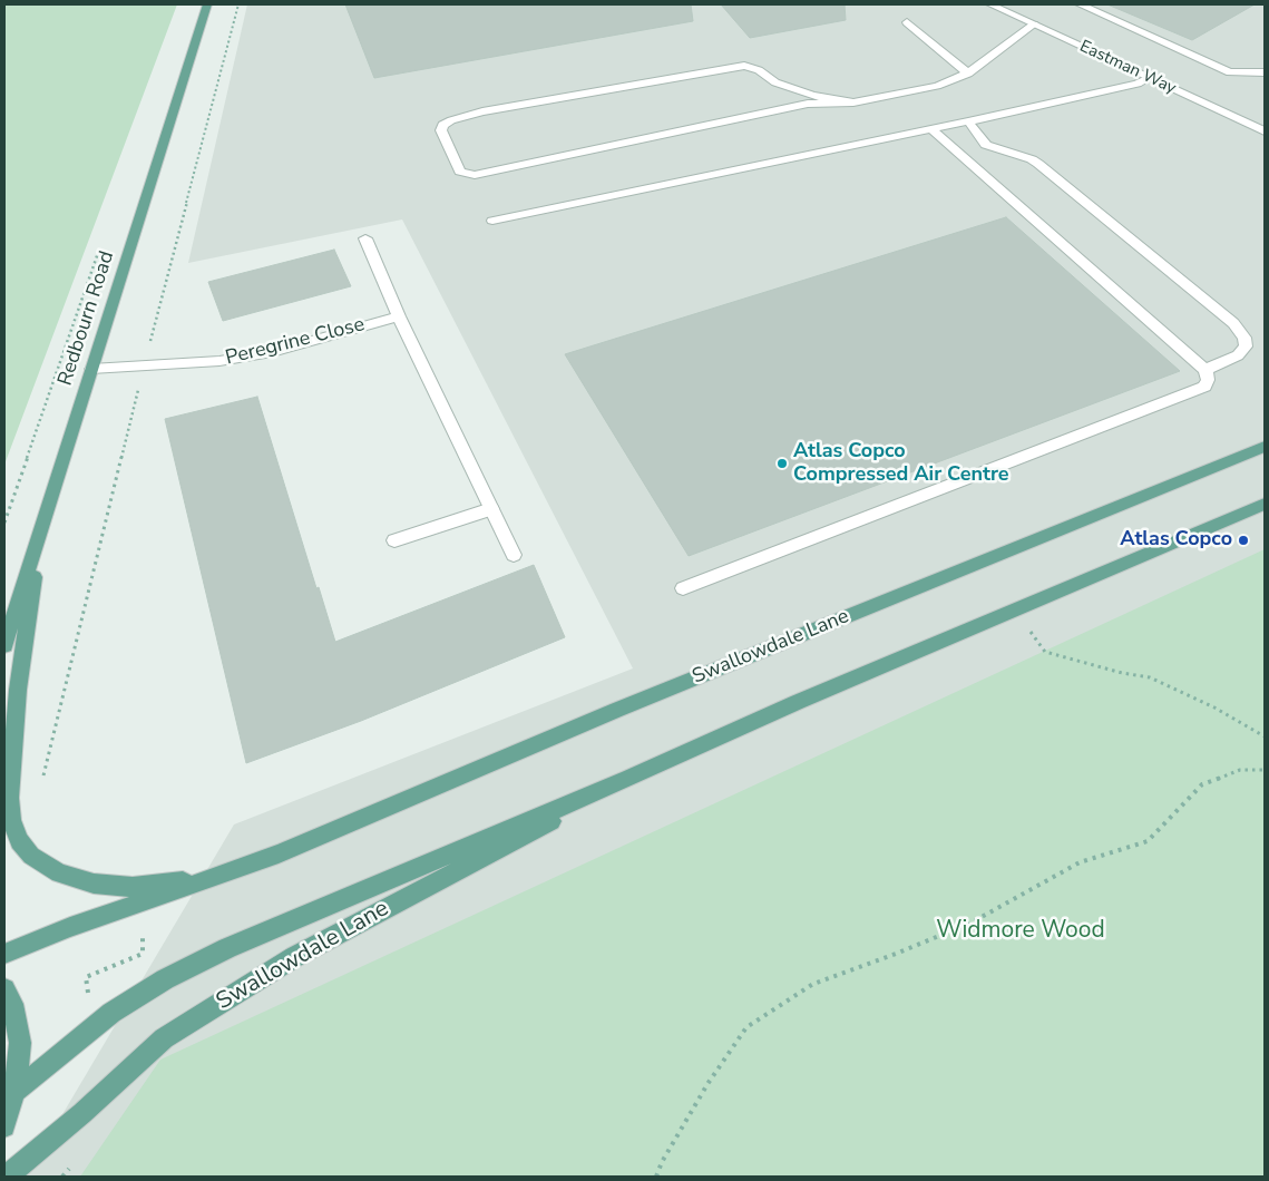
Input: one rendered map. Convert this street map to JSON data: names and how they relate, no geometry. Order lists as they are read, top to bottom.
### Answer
{
  "streets": {
    "main road": ["Redbourn Road", "Swallowdale Lane"],
    "street": ["Eastman Way", "Peregrine Close"]
  },
  "crossings": [
    ["Redbourn Road", "Peregrine Close"],
    ["Redbourn Road", "Swallowdale Lane"]
  ],
  "parks": ["Widmore Wood"],
  "places": ["Atlas Copco Compressed Air Centre", "Atlas Copco"]
}
